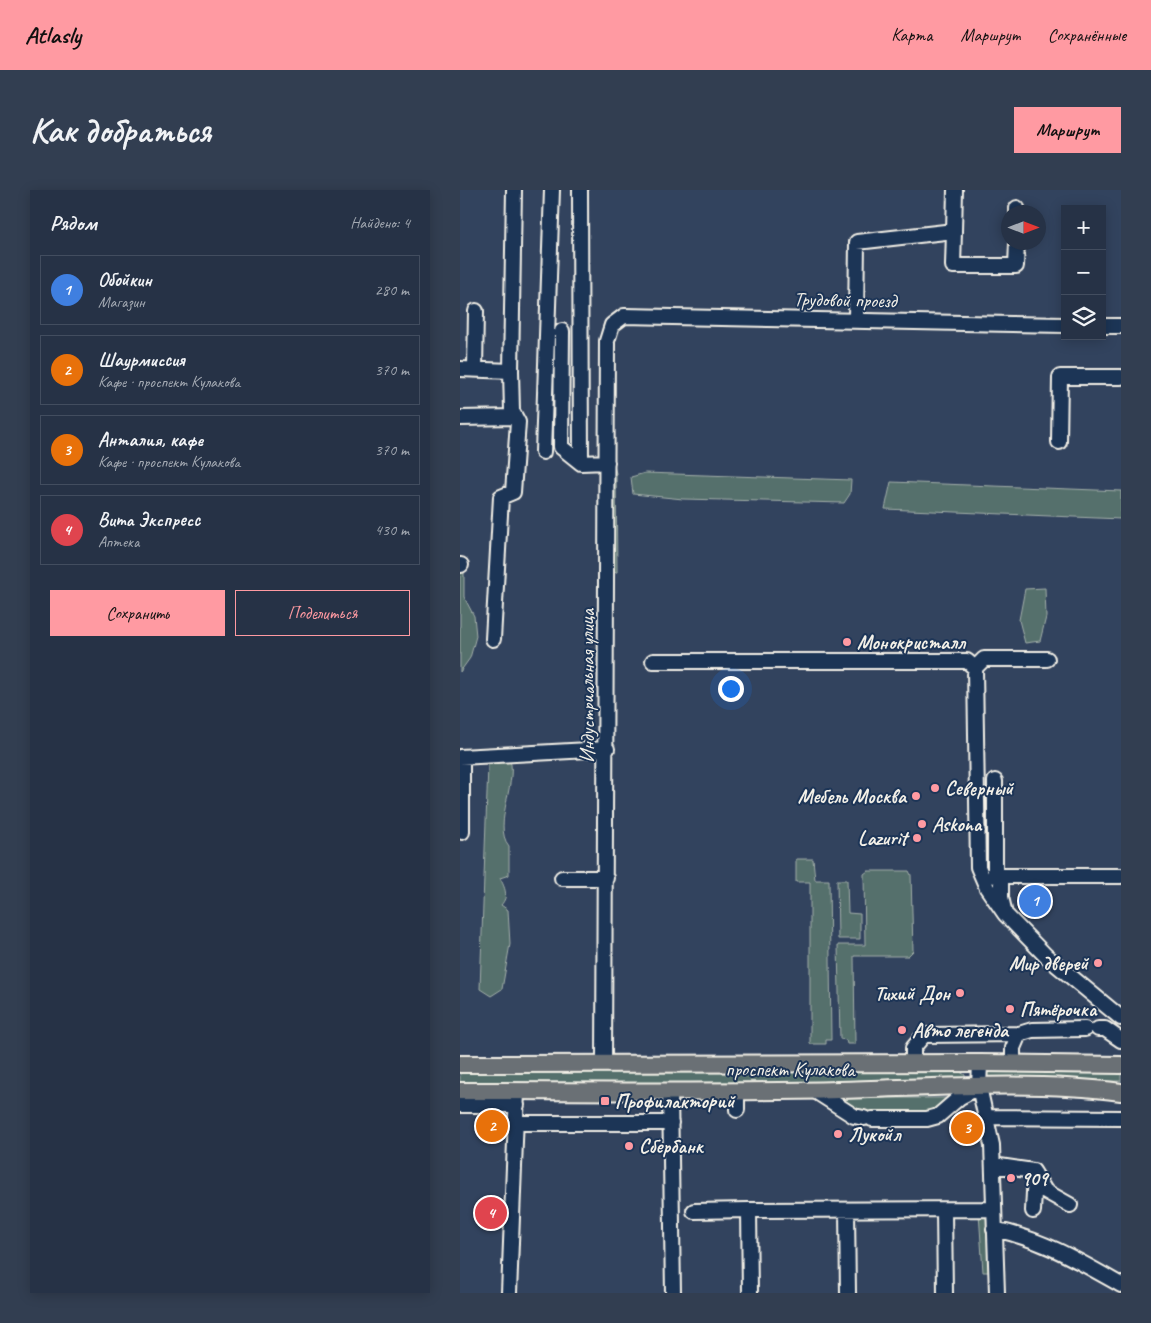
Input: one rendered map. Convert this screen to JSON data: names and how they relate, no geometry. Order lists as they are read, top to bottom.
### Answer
{
  "streets": {
    "main road": ["проспект Кулакова"],
    "street": ["Трудовой проезд", "Индустриальная улица"]
  },
  "crossings": [
    ["Трудовой проезд", "Индустриальная улица"],
    ["Индустриальная улица", "проспект Кулакова"]
  ],
  "places": {
    "other": [
      "Монокристалл",
      "Северный",
      "Мебель Москва",
      "Askona",
      "Lazurit",
      "Мир дверей",
      "Тихий Дон",
      "Пятёрочка",
      "Авто легенда",
      "Лукойл",
      "Сбербанк",
      "909"
    ],
    "transit": ["Профилакторий"]
  },
  "north": "right",
  "page": {
    "header": "Atlasly",
    "nav": ["Карта", "Маршрут", "Сохранённые"],
    "buttons": [
      "Маршрут",
      ["Сохранить", "Поделиться"]
    ],
    "title": "Как добраться",
    "heading": ["Рядом", "Найдено: 4"],
    "map_buttons": ["+", "−"],
    "list": [
      {
        "mark": "1",
        "name": "Обойкин",
        "note": "Магазин",
        "value": "280 m"
      },
      {
        "mark": "2",
        "name": "Шаурмиссия",
        "note": "Кафе · проспект Кулакова",
        "value": "370 m"
      },
      {
        "mark": "3",
        "name": "Анталия, кафе",
        "note": "Кафе · проспект Кулакова",
        "value": "370 m"
      },
      {
        "mark": "4",
        "name": "Вита Экспресс",
        "note": "Аптека",
        "value": "430 m"
      }
    ],
    "pins": [
      "1",
      "2",
      "3",
      "4"
    ]
  }
}
